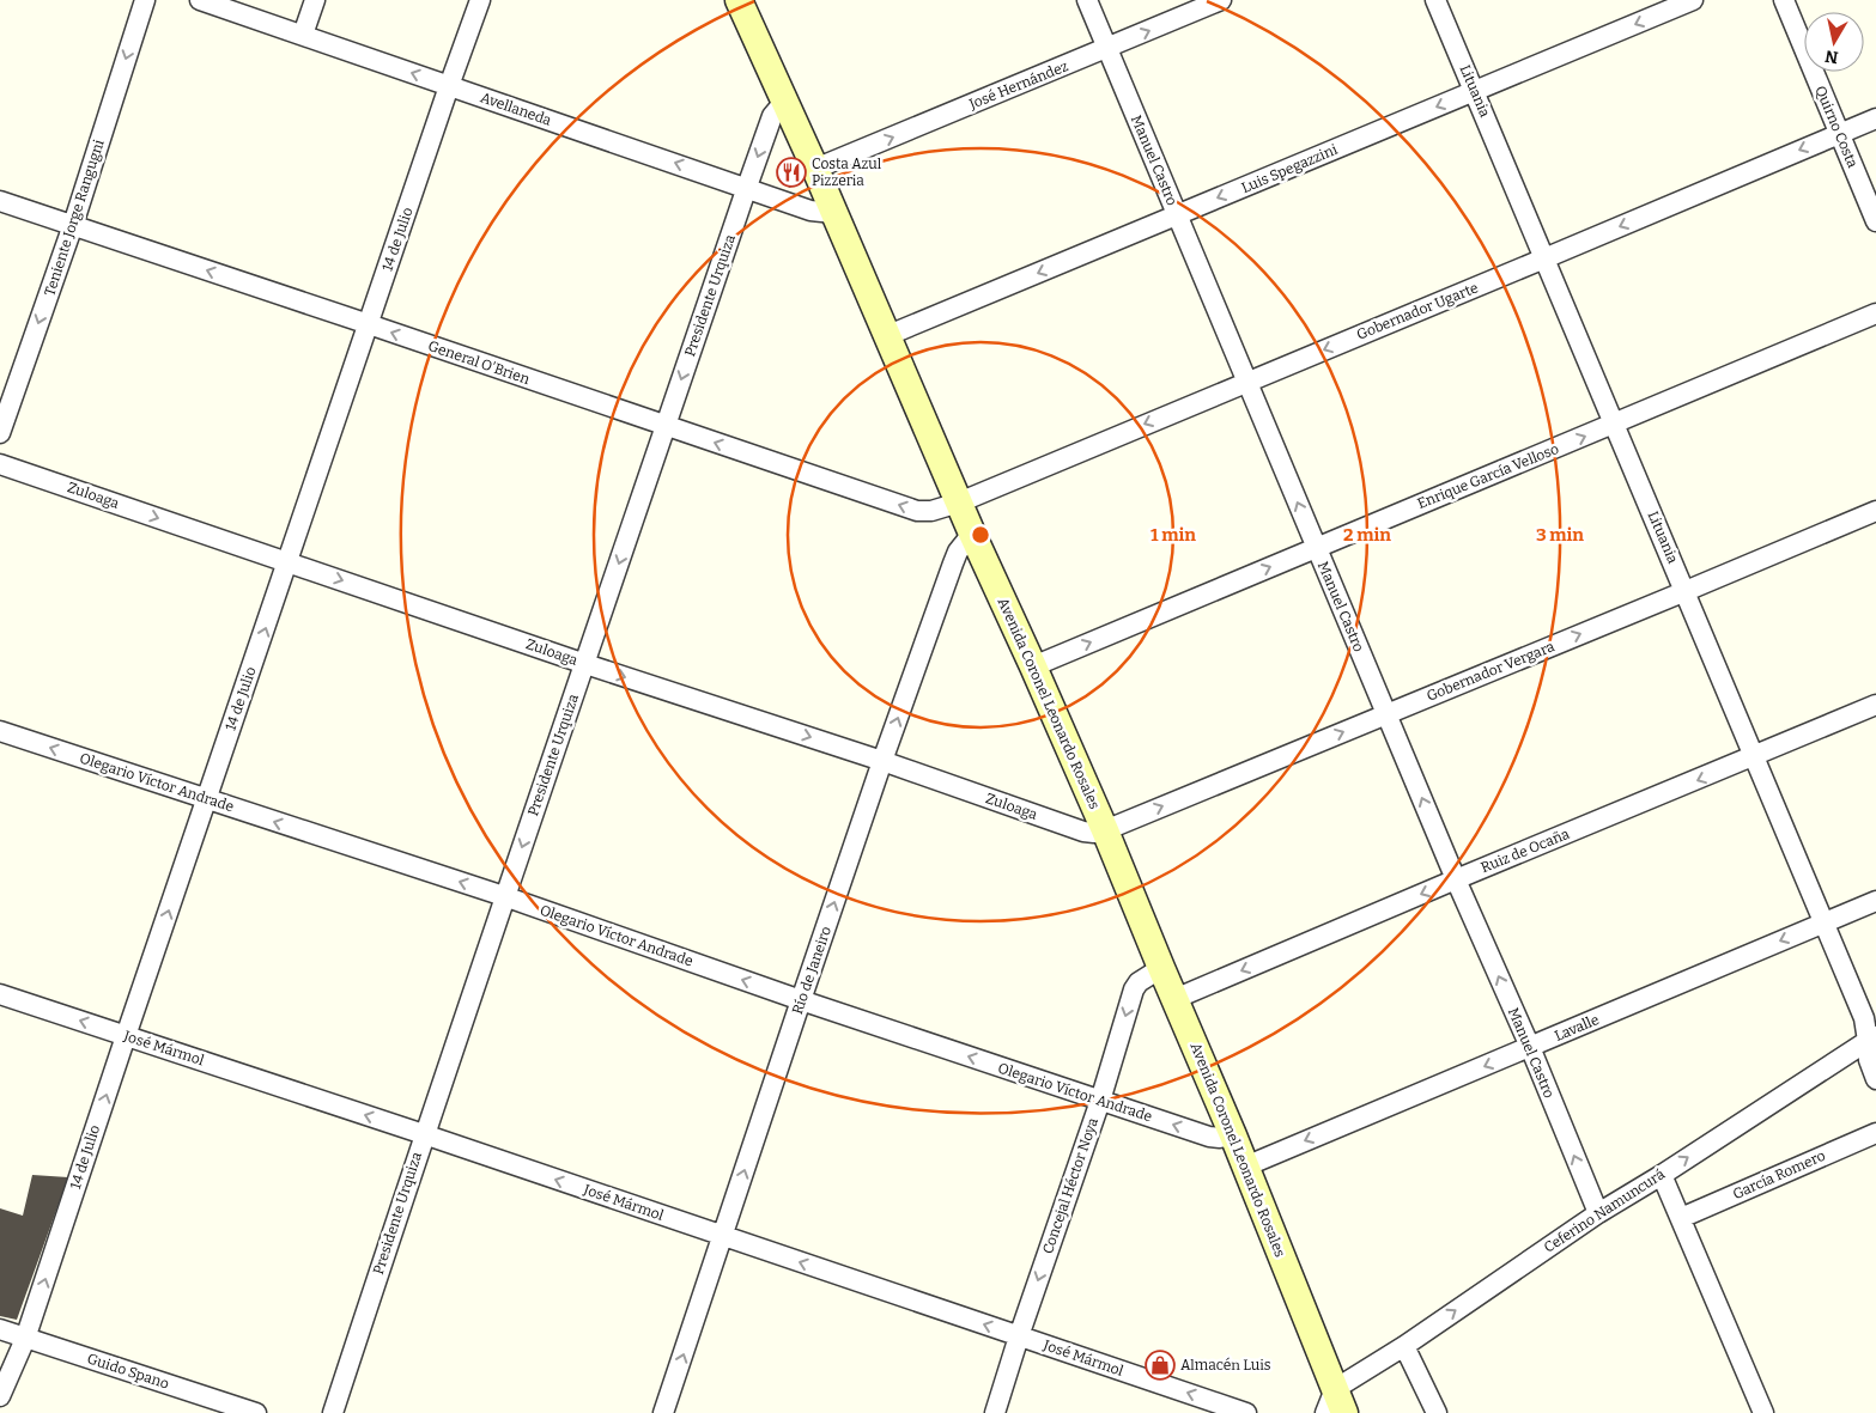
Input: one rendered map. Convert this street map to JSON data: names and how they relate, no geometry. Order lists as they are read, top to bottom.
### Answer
{
  "streets": {
    "street": [
      "José Hernández",
      "Lituania",
      "Avellaneda",
      "Quirno Costa",
      "Manuel Castro",
      "Luis Spegazzini",
      "Teniente Jorge Rangugni",
      "14 de Julio",
      "Presidente Urquiza",
      "Gobernador Ugarte",
      "General O'Brien",
      "Enrique García Velloso",
      "Zuloaga",
      "Gobernador Vergara",
      "Avenida Coronel Leonardo Rosales",
      "Olegario Víctor Andrade",
      "Ruiz de Ocaña",
      "Río de Janeiro",
      "Lavalle",
      "José Mármol",
      "García Romero",
      "Concejal Héctor Noya",
      "Ceferino Namuncurá",
      "Guido Spano"
    ]
  },
  "crossings": [
    ["José Hernández", "Manuel Castro"],
    ["José Hernández", "Avenida Coronel Leonardo Rosales"],
    ["Lituania", "Luis Spegazzini"],
    ["Lituania", "Gobernador Ugarte"],
    ["Lituania", "Enrique García Velloso"],
    ["Lituania", "Gobernador Vergara"],
    ["Lituania", "Ruiz de Ocaña"],
    ["Lituania", "Lavalle"],
    ["Lituania", "Ceferino Namuncurá"],
    ["Avellaneda", "14 de Julio"],
    ["Avellaneda", "Presidente Urquiza"],
    ["Avellaneda", "Avenida Coronel Leonardo Rosales"],
    ["Quirno Costa", "Gobernador Ugarte"],
    ["Manuel Castro", "Luis Spegazzini"],
    ["Manuel Castro", "Gobernador Ugarte"],
    ["Manuel Castro", "Enrique García Velloso"],
    ["Manuel Castro", "Gobernador Vergara"],
    ["Manuel Castro", "Ruiz de Ocaña"],
    ["Manuel Castro", "Lavalle"],
    ["Manuel Castro", "Ceferino Namuncurá"],
    ["Luis Spegazzini", "Avenida Coronel Leonardo Rosales"],
    ["Teniente Jorge Rangugni", "General O'Brien"],
    ["14 de Julio", "General O'Brien"],
    ["14 de Julio", "Zuloaga"],
    ["14 de Julio", "Olegario Víctor Andrade"],
    ["14 de Julio", "José Mármol"],
    ["14 de Julio", "Guido Spano"],
    ["Presidente Urquiza", "General O'Brien"],
    ["Presidente Urquiza", "Zuloaga"],
    ["Presidente Urquiza", "Avenida Coronel Leonardo Rosales"],
    ["Presidente Urquiza", "Olegario Víctor Andrade"],
    ["Presidente Urquiza", "José Mármol"],
    ["Gobernador Ugarte", "General O'Brien"],
    ["Gobernador Ugarte", "Avenida Coronel Leonardo Rosales"],
    ["General O'Brien", "Avenida Coronel Leonardo Rosales"],
    ["Enrique García Velloso", "Avenida Coronel Leonardo Rosales"],
    ["Zuloaga", "Gobernador Vergara"],
    ["Zuloaga", "Avenida Coronel Leonardo Rosales"],
    ["Zuloaga", "Río de Janeiro"],
    ["Gobernador Vergara", "Avenida Coronel Leonardo Rosales"],
    ["Avenida Coronel Leonardo Rosales", "Olegario Víctor Andrade"],
    ["Avenida Coronel Leonardo Rosales", "Ruiz de Ocaña"],
    ["Avenida Coronel Leonardo Rosales", "Río de Janeiro"],
    ["Avenida Coronel Leonardo Rosales", "Lavalle"],
    ["Avenida Coronel Leonardo Rosales", "Concejal Héctor Noya"],
    ["Avenida Coronel Leonardo Rosales", "Ceferino Namuncurá"],
    ["Olegario Víctor Andrade", "Río de Janeiro"],
    ["Olegario Víctor Andrade", "Concejal Héctor Noya"],
    ["Río de Janeiro", "José Mármol"],
    ["José Mármol", "Concejal Héctor Noya"]
  ],
  "one_way": [
    "José Hernández",
    "Avellaneda",
    "Manuel Castro",
    "Luis Spegazzini",
    "Teniente Jorge Rangugni",
    "14 de Julio",
    "Presidente Urquiza",
    "Gobernador Ugarte",
    "General O'Brien",
    "Enrique García Velloso",
    "Zuloaga",
    "Gobernador Vergara",
    "Olegario Víctor Andrade",
    "Ruiz de Ocaña",
    "Río de Janeiro",
    "Lavalle",
    "José Mármol",
    "Concejal Héctor Noya",
    "Ceferino Namuncurá"
  ],
  "places": {
    "restaurant": ["Costa Azul Pizzeria"],
    "shop": ["Almacén Luis"]
  },
  "north": "bottom",
  "rings": ["1 min", "2 min", "3 min"]
}
